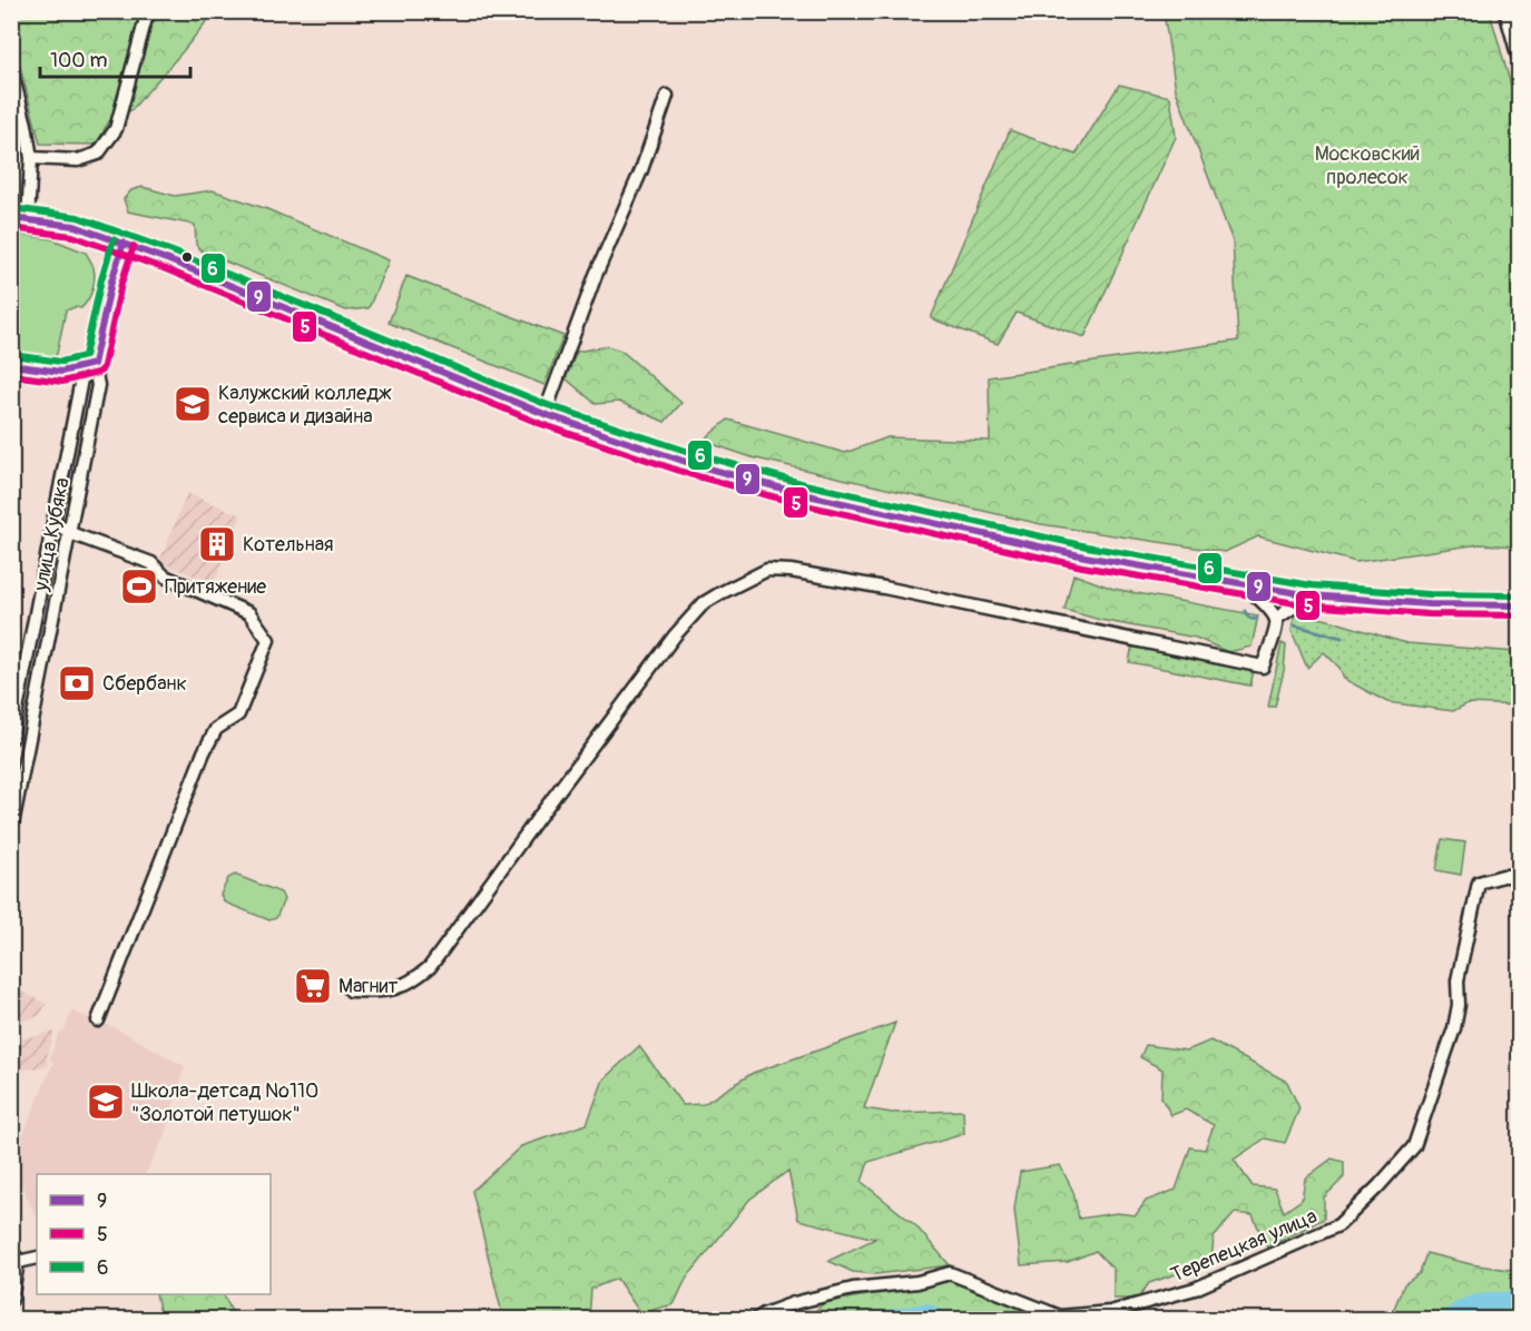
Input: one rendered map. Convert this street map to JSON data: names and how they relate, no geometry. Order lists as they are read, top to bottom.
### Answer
{
  "streets": {
    "street": ["улица Кубяка", "Терепецкая улица"]
  },
  "parks": ["Московский пролесок"],
  "places": {
    "school or university": ["Калужский колледж сервиса и дизайна", "Школа-детсад №110 \"Золотой петушок\""],
    "building": ["Котельная"],
    "sports": ["Притяжение"],
    "bank": ["Сбербанк"],
    "supermarket": ["Магнит"]
  },
  "lines": ["transit line 6", "transit line 9", "transit line 5"],
  "legend": ["9", "5", "6"],
  "scale_bar": "100 m"
}
